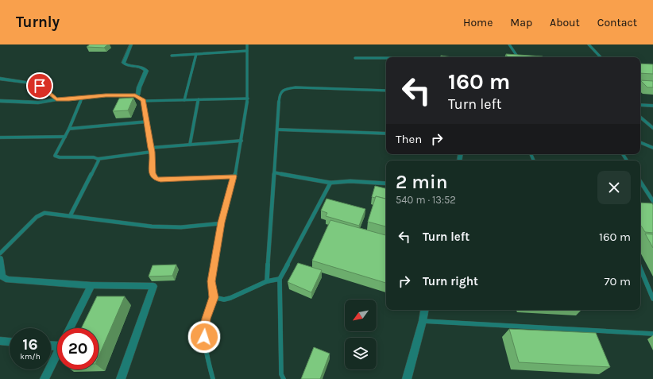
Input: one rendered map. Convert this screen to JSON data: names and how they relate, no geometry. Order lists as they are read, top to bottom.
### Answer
{
  "north": "bottom left",
  "page": {
    "header": "Turnly",
    "nav": [
      "Home",
      "Map",
      "About",
      "Contact"
    ],
    "turn": ["160 m", "Turn left"],
    "then": "Then",
    "heading": ["2 min", "540 m · 13:52"],
    "list": [
      {
        "name": "Turn left",
        "value": "160 m"
      },
      {
        "name": "Turn right",
        "value": "70 m"
      }
    ],
    "speed": "16 km/h",
    "limit": "20"
  }
}
